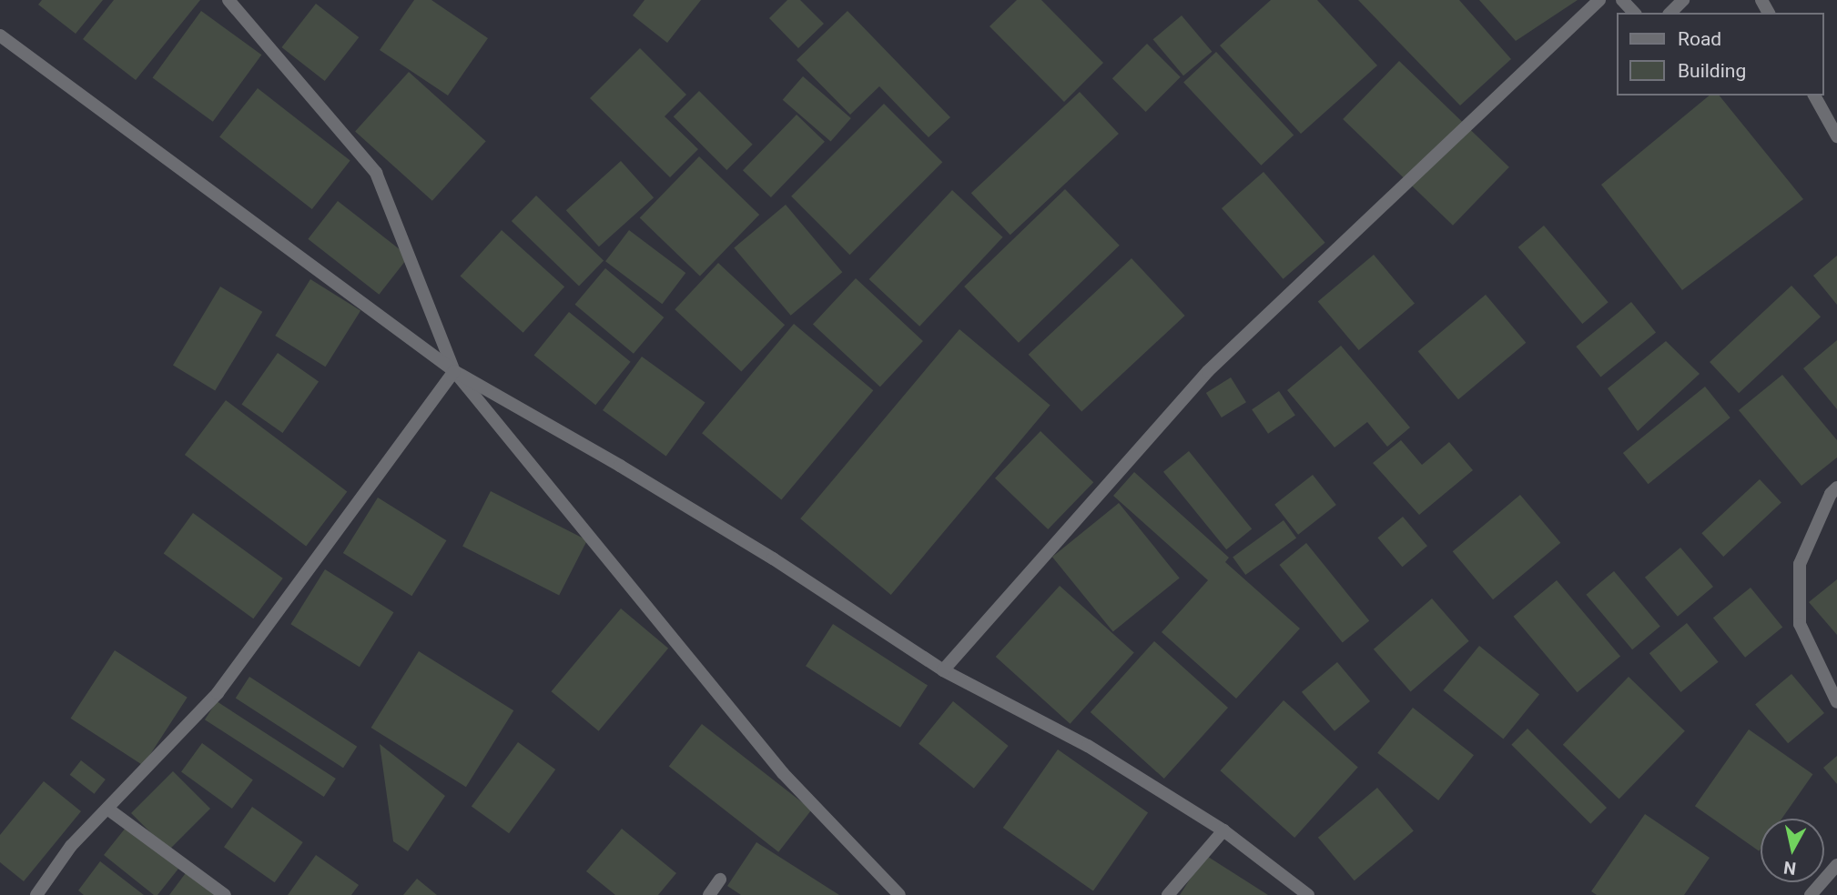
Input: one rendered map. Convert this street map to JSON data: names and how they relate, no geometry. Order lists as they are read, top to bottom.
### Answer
{
  "legend": ["Road", "Building"],
  "north": "bottom"
}
